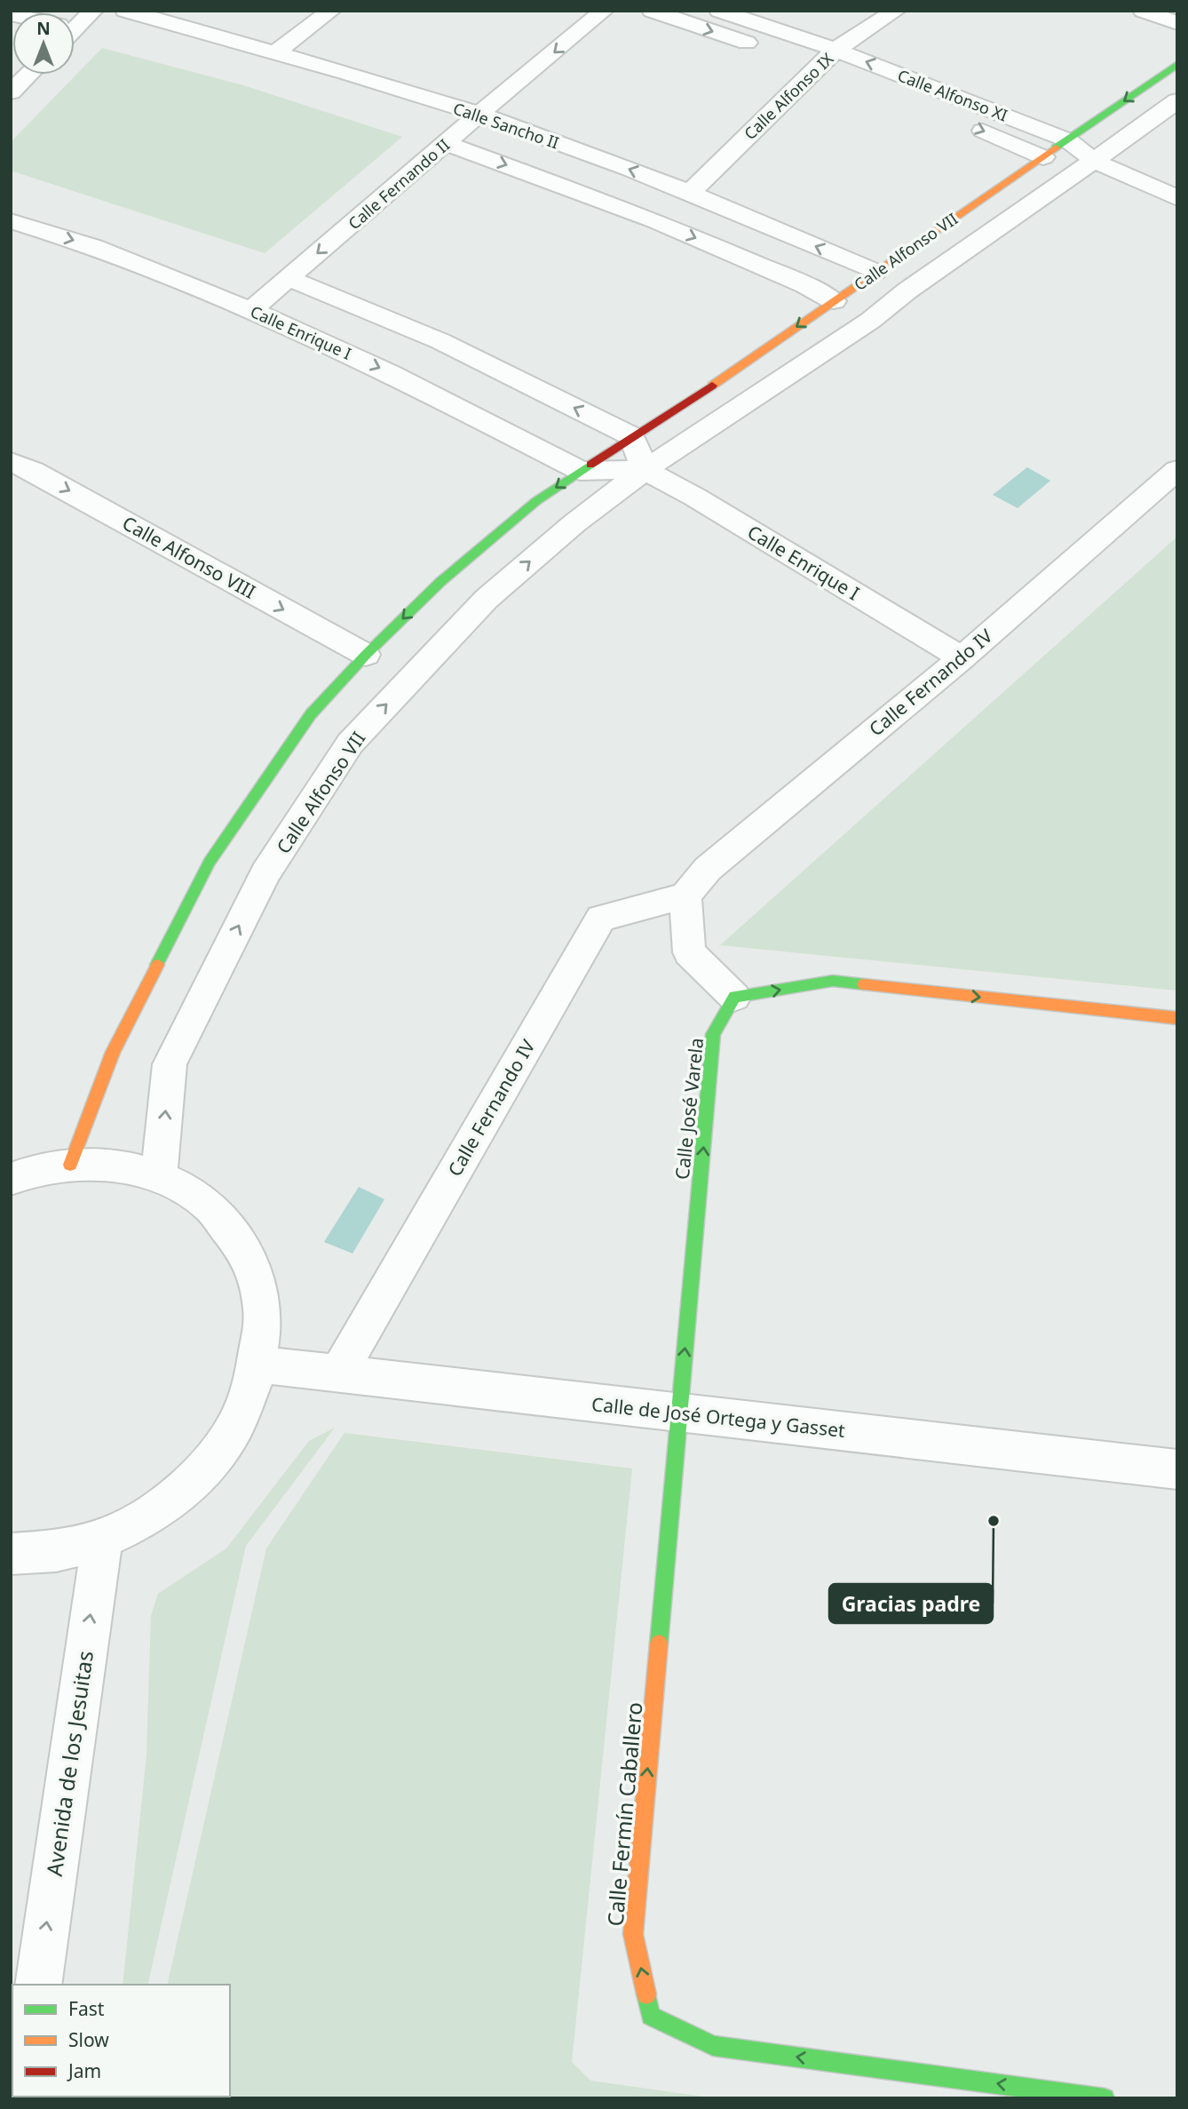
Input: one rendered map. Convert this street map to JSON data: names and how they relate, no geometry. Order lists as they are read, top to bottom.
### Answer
{
  "streets": {
    "street": [
      "Calle Alfonso XI",
      "Calle Alfonso IX",
      "Calle Sancho II",
      "Calle Fernando II",
      "Calle Alfonso VII",
      "Calle Enrique I",
      "Calle Alfonso VIII",
      "Calle Fernando IV",
      "Calle José Varela",
      "Calle de José Ortega y Gasset",
      "Avenida de los Jesuitas",
      "Calle Fermín Caballero"
    ]
  },
  "crossings": [
    ["Calle Alfonso XI", "Calle Alfonso IX"],
    ["Calle Alfonso XI", "Calle Alfonso VII"],
    ["Calle Alfonso IX", "Calle Sancho II"],
    ["Calle Sancho II", "Calle Fernando II"],
    ["Calle Sancho II", "Calle Alfonso VII"],
    ["Calle Fernando II", "Calle Enrique I"],
    ["Calle Alfonso VII", "Calle Enrique I"],
    ["Calle Alfonso VII", "Calle Alfonso VIII"],
    ["Calle Enrique I", "Calle Fernando IV"],
    ["Calle Fernando IV", "Calle de José Ortega y Gasset"],
    ["Calle José Varela", "Calle de José Ortega y Gasset"],
    ["Calle José Varela", "Calle Fermín Caballero"],
    ["Calle de José Ortega y Gasset", "Calle Fermín Caballero"]
  ],
  "one_way": ["Calle Fernando II", "Calle José Varela", "Avenida de los Jesuitas"],
  "places": ["Gracias padre"],
  "legend": ["Fast", "Slow", "Jam"],
  "north": "top"
}
